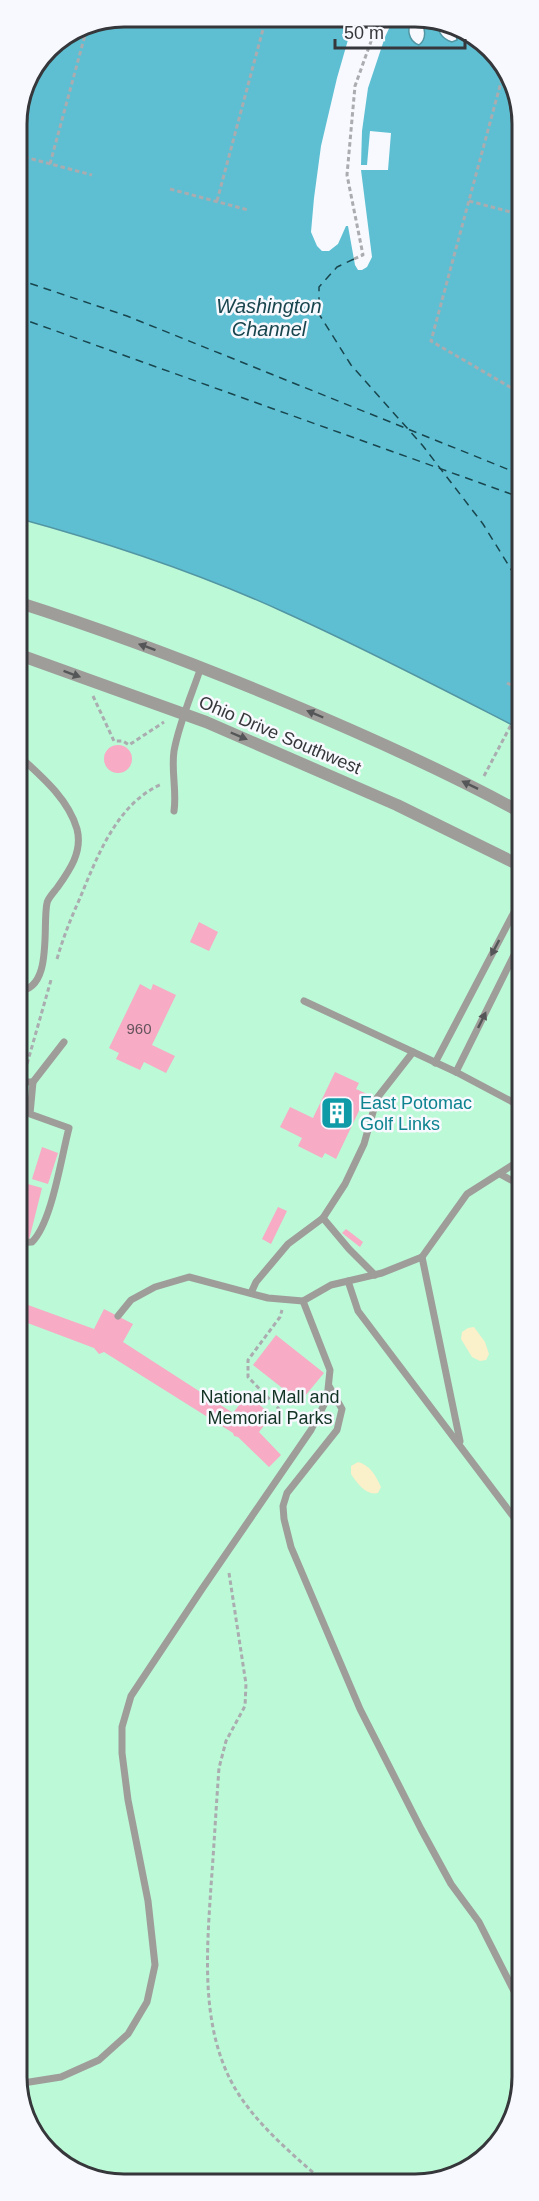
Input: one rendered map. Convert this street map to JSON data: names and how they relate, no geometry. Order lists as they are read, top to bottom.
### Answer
{
  "streets": {
    "street": ["Ohio Drive Southwest"]
  },
  "water": ["Washington Channel"],
  "parks": ["National Mall and Memorial Parks"],
  "places": {
    "building": ["East Potomac Golf Links"]
  },
  "house_numbers": ["960"],
  "scale_bar": "50 m"
}
